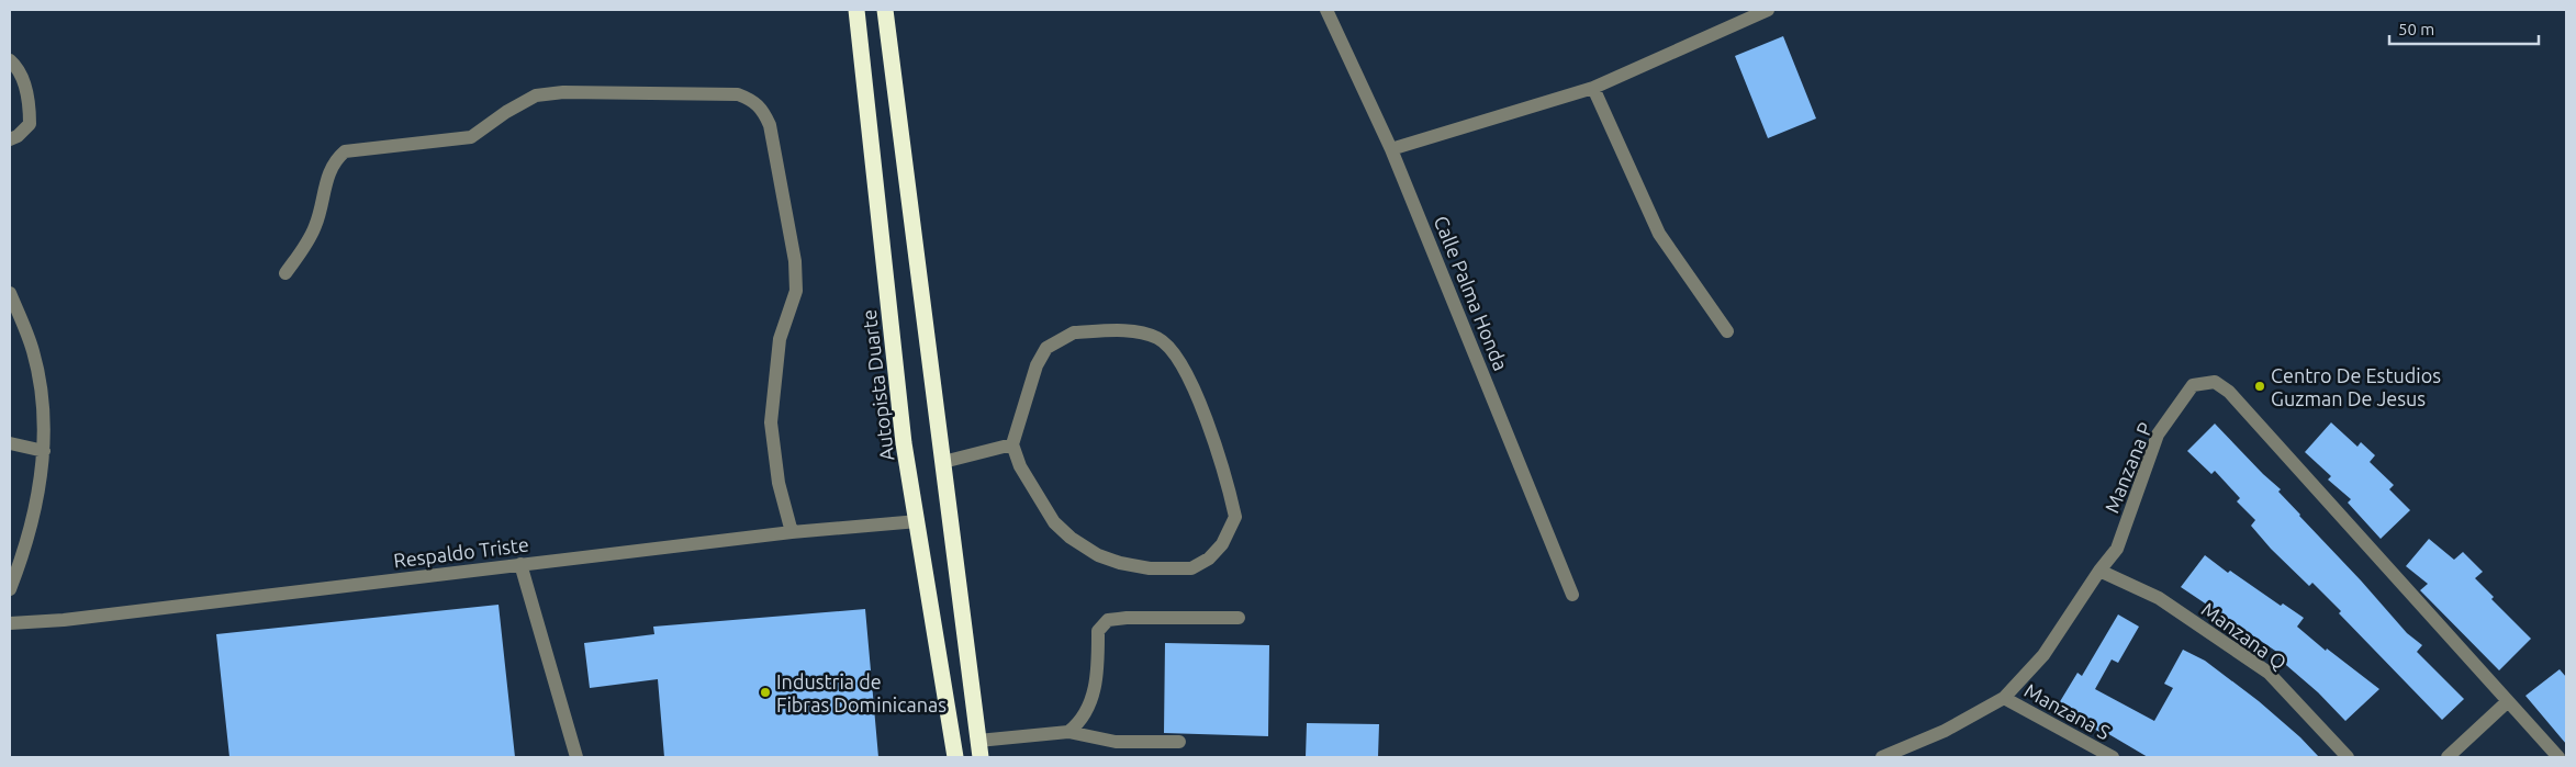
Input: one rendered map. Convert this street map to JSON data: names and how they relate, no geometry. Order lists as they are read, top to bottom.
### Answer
{
  "streets": {
    "highway": ["Autopista Duarte"],
    "street": [
      "Calle Palma Honda",
      "Manzana P",
      "Respaldo Triste",
      "Manzana Q",
      "Manzana S"
    ]
  },
  "crossings": [
    ["Autopista Duarte", "Respaldo Triste"],
    ["Manzana P", "Manzana Q"],
    ["Manzana P", "Manzana S"]
  ],
  "places": ["Centro De Estudios Guzman De Jesus", "Industria de Fibras Dominicanas"],
  "scale_bar": "50 m"
}
